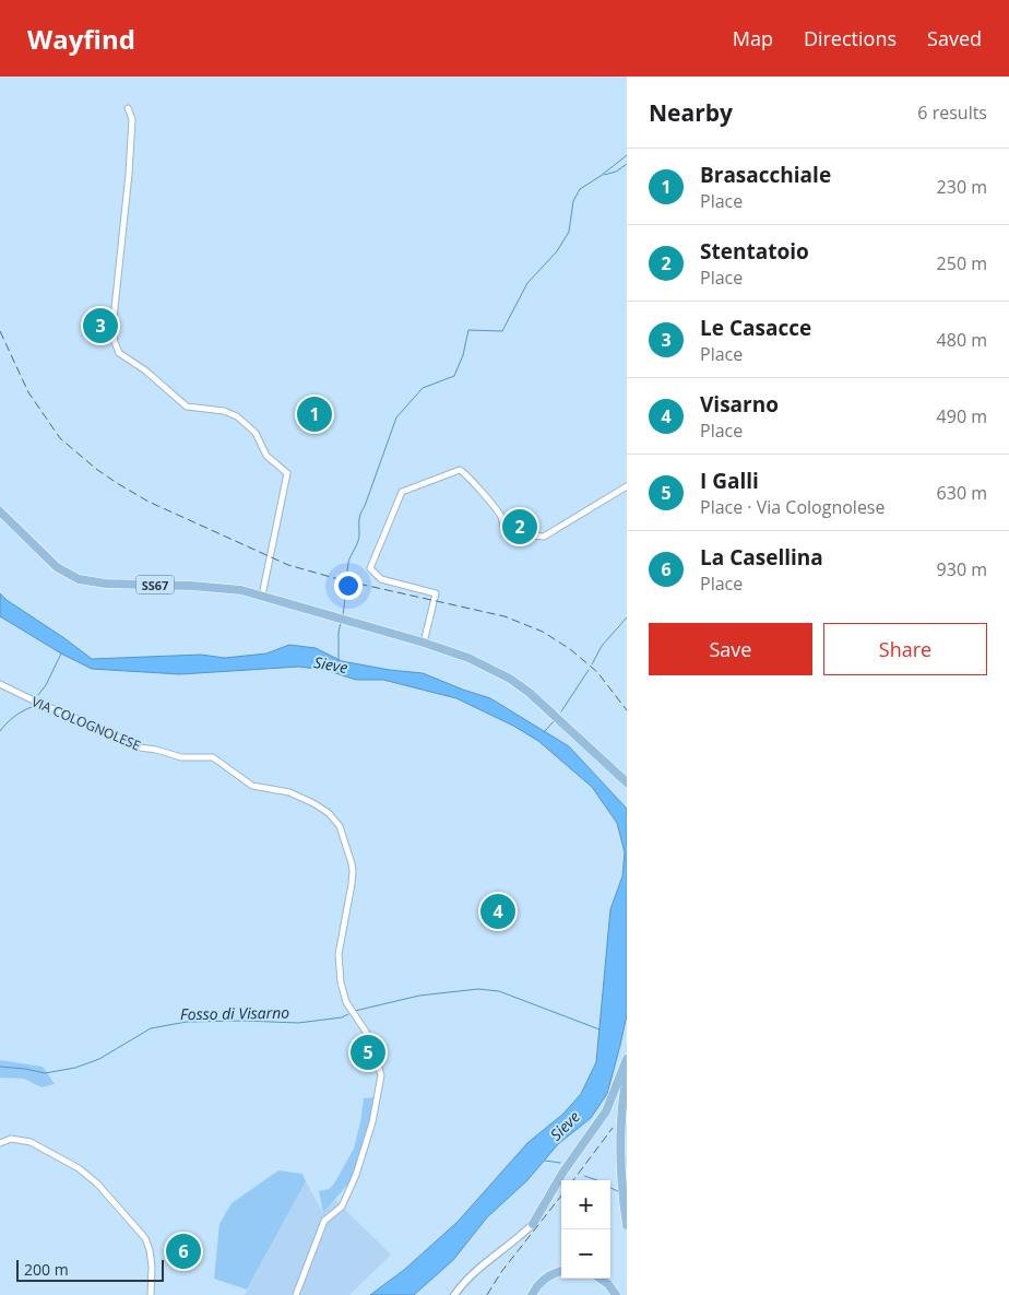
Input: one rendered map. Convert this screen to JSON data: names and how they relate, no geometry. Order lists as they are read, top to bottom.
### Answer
{
  "streets": {
    "main road": ["SS67"],
    "street": ["VIA COLOGNOLESE"]
  },
  "water": ["Sieve", "Fosso di Visarno"],
  "scale_bar": "200 m",
  "page": {
    "header": "Wayfind",
    "nav": ["Map", "Directions", "Saved"],
    "heading": ["Nearby", "6 results"],
    "list": [
      {
        "mark": "1",
        "name": "Brasacchiale",
        "note": "Place",
        "value": "230 m"
      },
      {
        "mark": "2",
        "name": "Stentatoio",
        "note": "Place",
        "value": "250 m"
      },
      {
        "mark": "3",
        "name": "Le Casacce",
        "note": "Place",
        "value": "480 m"
      },
      {
        "mark": "4",
        "name": "Visarno",
        "note": "Place",
        "value": "490 m"
      },
      {
        "mark": "5",
        "name": "I Galli",
        "note": "Place · Via Colognolese",
        "value": "630 m"
      },
      {
        "mark": "6",
        "name": "La Casellina",
        "note": "Place",
        "value": "930 m"
      }
    ],
    "pins": [
      "3",
      "1",
      "2",
      "4",
      "5",
      "6"
    ],
    "buttons": ["Save", "Share"],
    "map_buttons": ["+", "−"],
    "scale": "200 m"
  }
}
